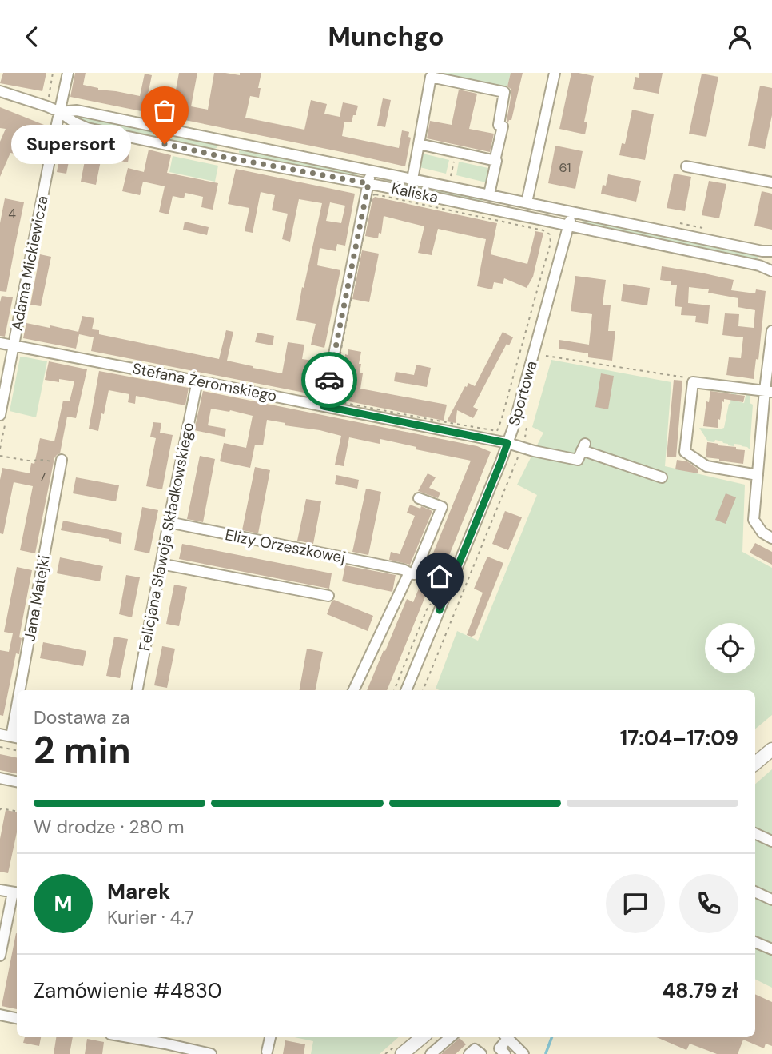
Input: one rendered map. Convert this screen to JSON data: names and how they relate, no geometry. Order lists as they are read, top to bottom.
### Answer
{
  "streets": {
    "street": [
      "Kaliska",
      "Adama Mickiewicza",
      "Stefana Żeromskiego",
      "Sportowa",
      "Felicjana Sławoja Składkowskiego",
      "Elizy Orzeszkowej",
      "Jana Matejki"
    ]
  },
  "crossings": [
    ["Kaliska", "Adama Mickiewicza"],
    ["Kaliska", "Sportowa"],
    ["Adama Mickiewicza", "Stefana Żeromskiego"],
    ["Stefana Żeromskiego", "Sportowa"],
    ["Stefana Żeromskiego", "Felicjana Sławoja Składkowskiego"],
    ["Felicjana Sławoja Składkowskiego", "Elizy Orzeszkowej"]
  ],
  "places": ["Supersort"],
  "house_numbers": ["61", "4", "7"],
  "page": {
    "header": "Munchgo",
    "bubble": "Supersort",
    "heading": ["2 min", "Dostawa za", "17:04–17:09"],
    "panel": [
      "Marek",
      "Kurier · 4.7",
      "Zamówienie #4830",
      "48.79 zł"
    ],
    "bar": "W drodze · 280 m",
    "round": "M"
  }
}
